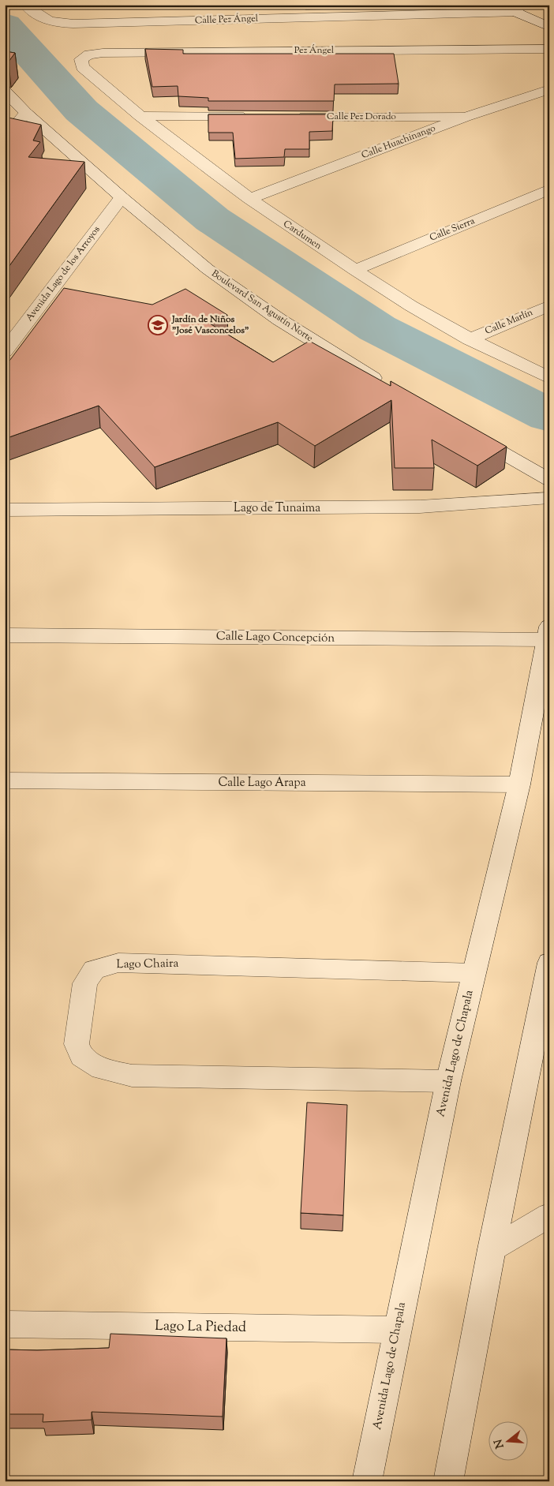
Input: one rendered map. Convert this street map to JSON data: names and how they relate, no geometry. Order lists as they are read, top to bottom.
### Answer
{
  "streets": {
    "street": [
      "Calle Pez Ángel",
      "Pez Ángel",
      "Calle Pez Dorado",
      "Calle Huachinango",
      "Calle Sierra",
      "Cardumen",
      "Avenida Lago de los Arroyos",
      "Boulevard San Agustín Norte",
      "Calle Marlín",
      "Lago de Tunaima",
      "Calle Lago Concepción",
      "Calle Lago Arapa",
      "Lago Chaira",
      "Avenida Lago de Chapala",
      "Lago La Piedad"
    ]
  },
  "crossings": [
    ["Pez Ángel", "Cardumen"],
    ["Calle Pez Dorado", "Calle Huachinango"],
    ["Calle Huachinango", "Cardumen"],
    ["Calle Sierra", "Cardumen"],
    ["Cardumen", "Calle Marlín"],
    ["Avenida Lago de los Arroyos", "Boulevard San Agustín Norte"],
    ["Calle Lago Concepción", "Avenida Lago de Chapala"],
    ["Calle Lago Arapa", "Avenida Lago de Chapala"],
    ["Lago Chaira", "Avenida Lago de Chapala"],
    ["Avenida Lago de Chapala", "Lago La Piedad"]
  ],
  "places": {
    "school or university": ["Jardín de Niños \"José Vasconcelos\""]
  },
  "north": "left"
}
